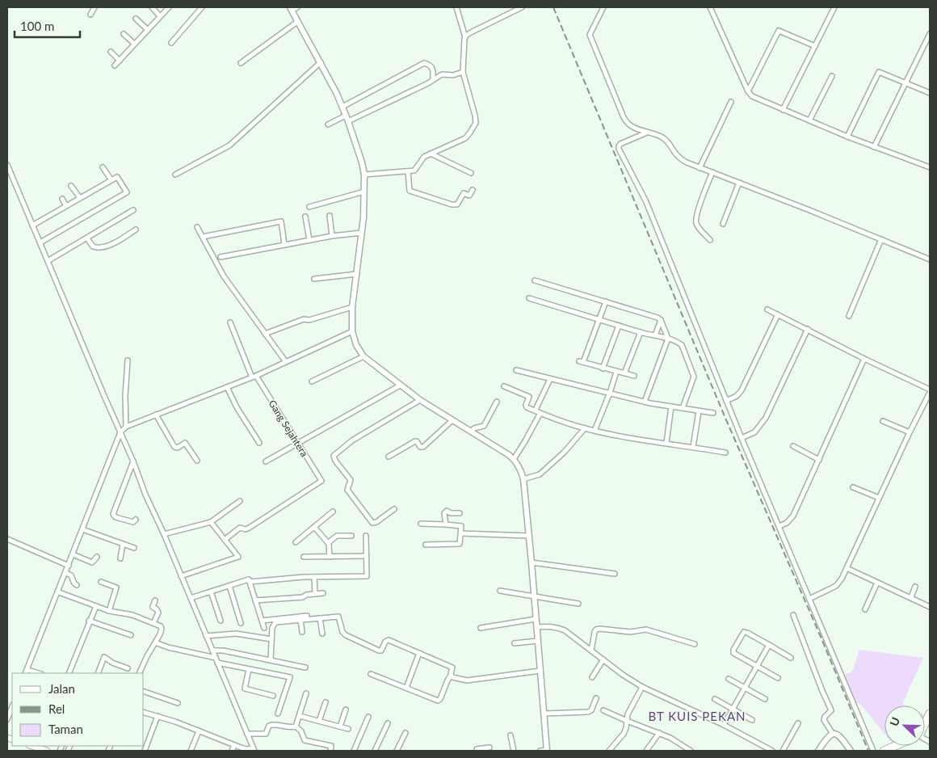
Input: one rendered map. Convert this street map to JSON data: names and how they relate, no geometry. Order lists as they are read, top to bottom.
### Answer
{
  "streets": {
    "street": ["Gang Sejahtera"]
  },
  "districts": ["BT KUIS PEKAN"],
  "legend": ["Jalan", "Rel", "Taman"],
  "scale_bar": "100 m",
  "north": "top left"
}
